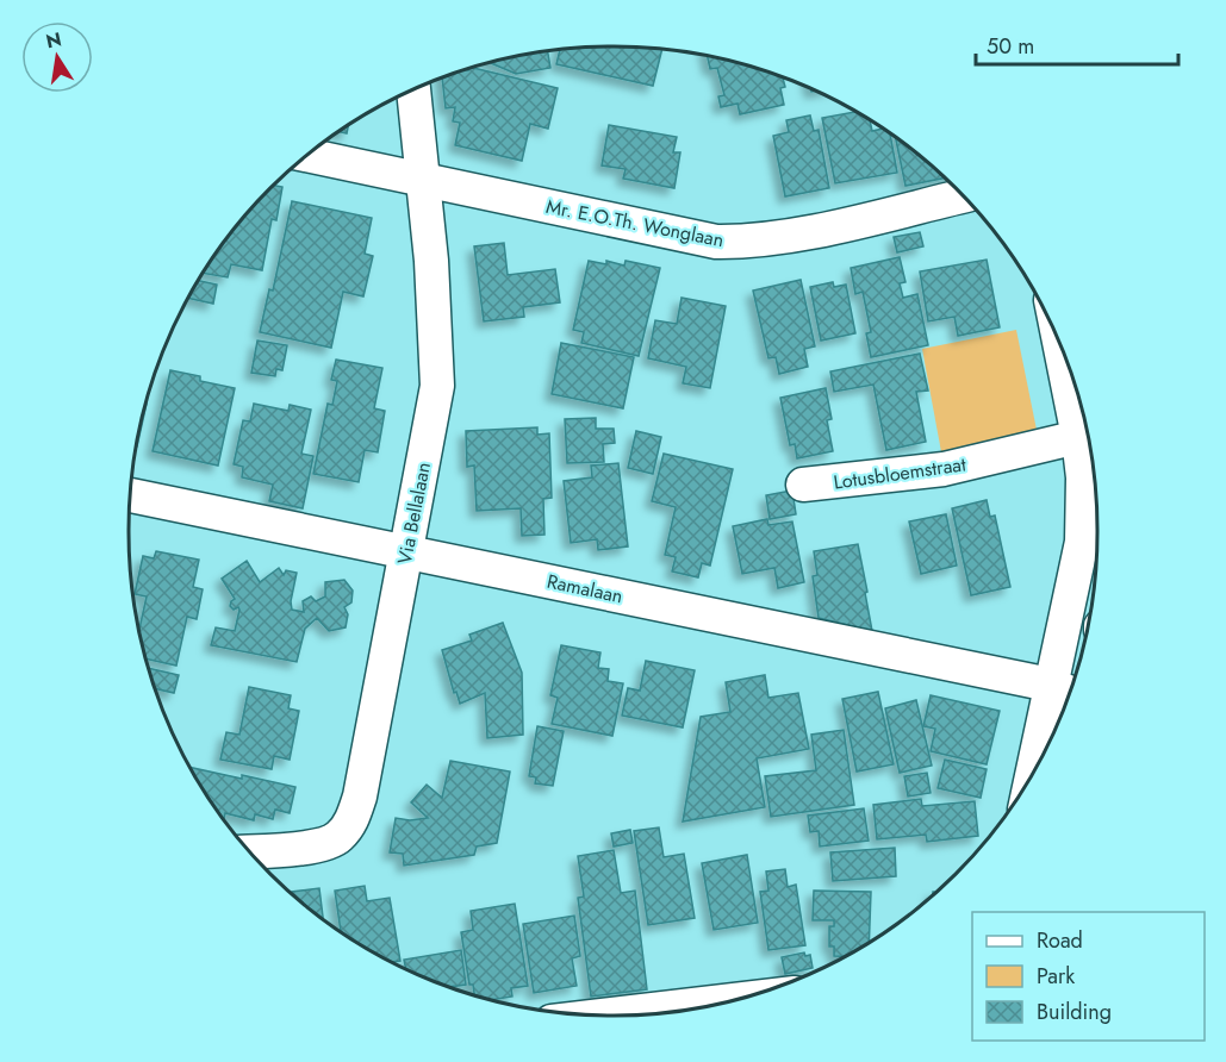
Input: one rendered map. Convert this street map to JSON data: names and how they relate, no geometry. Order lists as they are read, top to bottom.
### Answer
{
  "streets": {
    "street": [
      "Mr. E.O.Th. Wonglaan",
      "Lotusbloemstraat",
      "Via Bellalaan",
      "Ramalaan"
    ]
  },
  "crossings": [
    ["Mr. E.O.Th. Wonglaan", "Via Bellalaan"],
    ["Via Bellalaan", "Ramalaan"]
  ],
  "legend": ["Road", "Park", "Building"],
  "scale_bar": "50 m",
  "north": "top"
}
